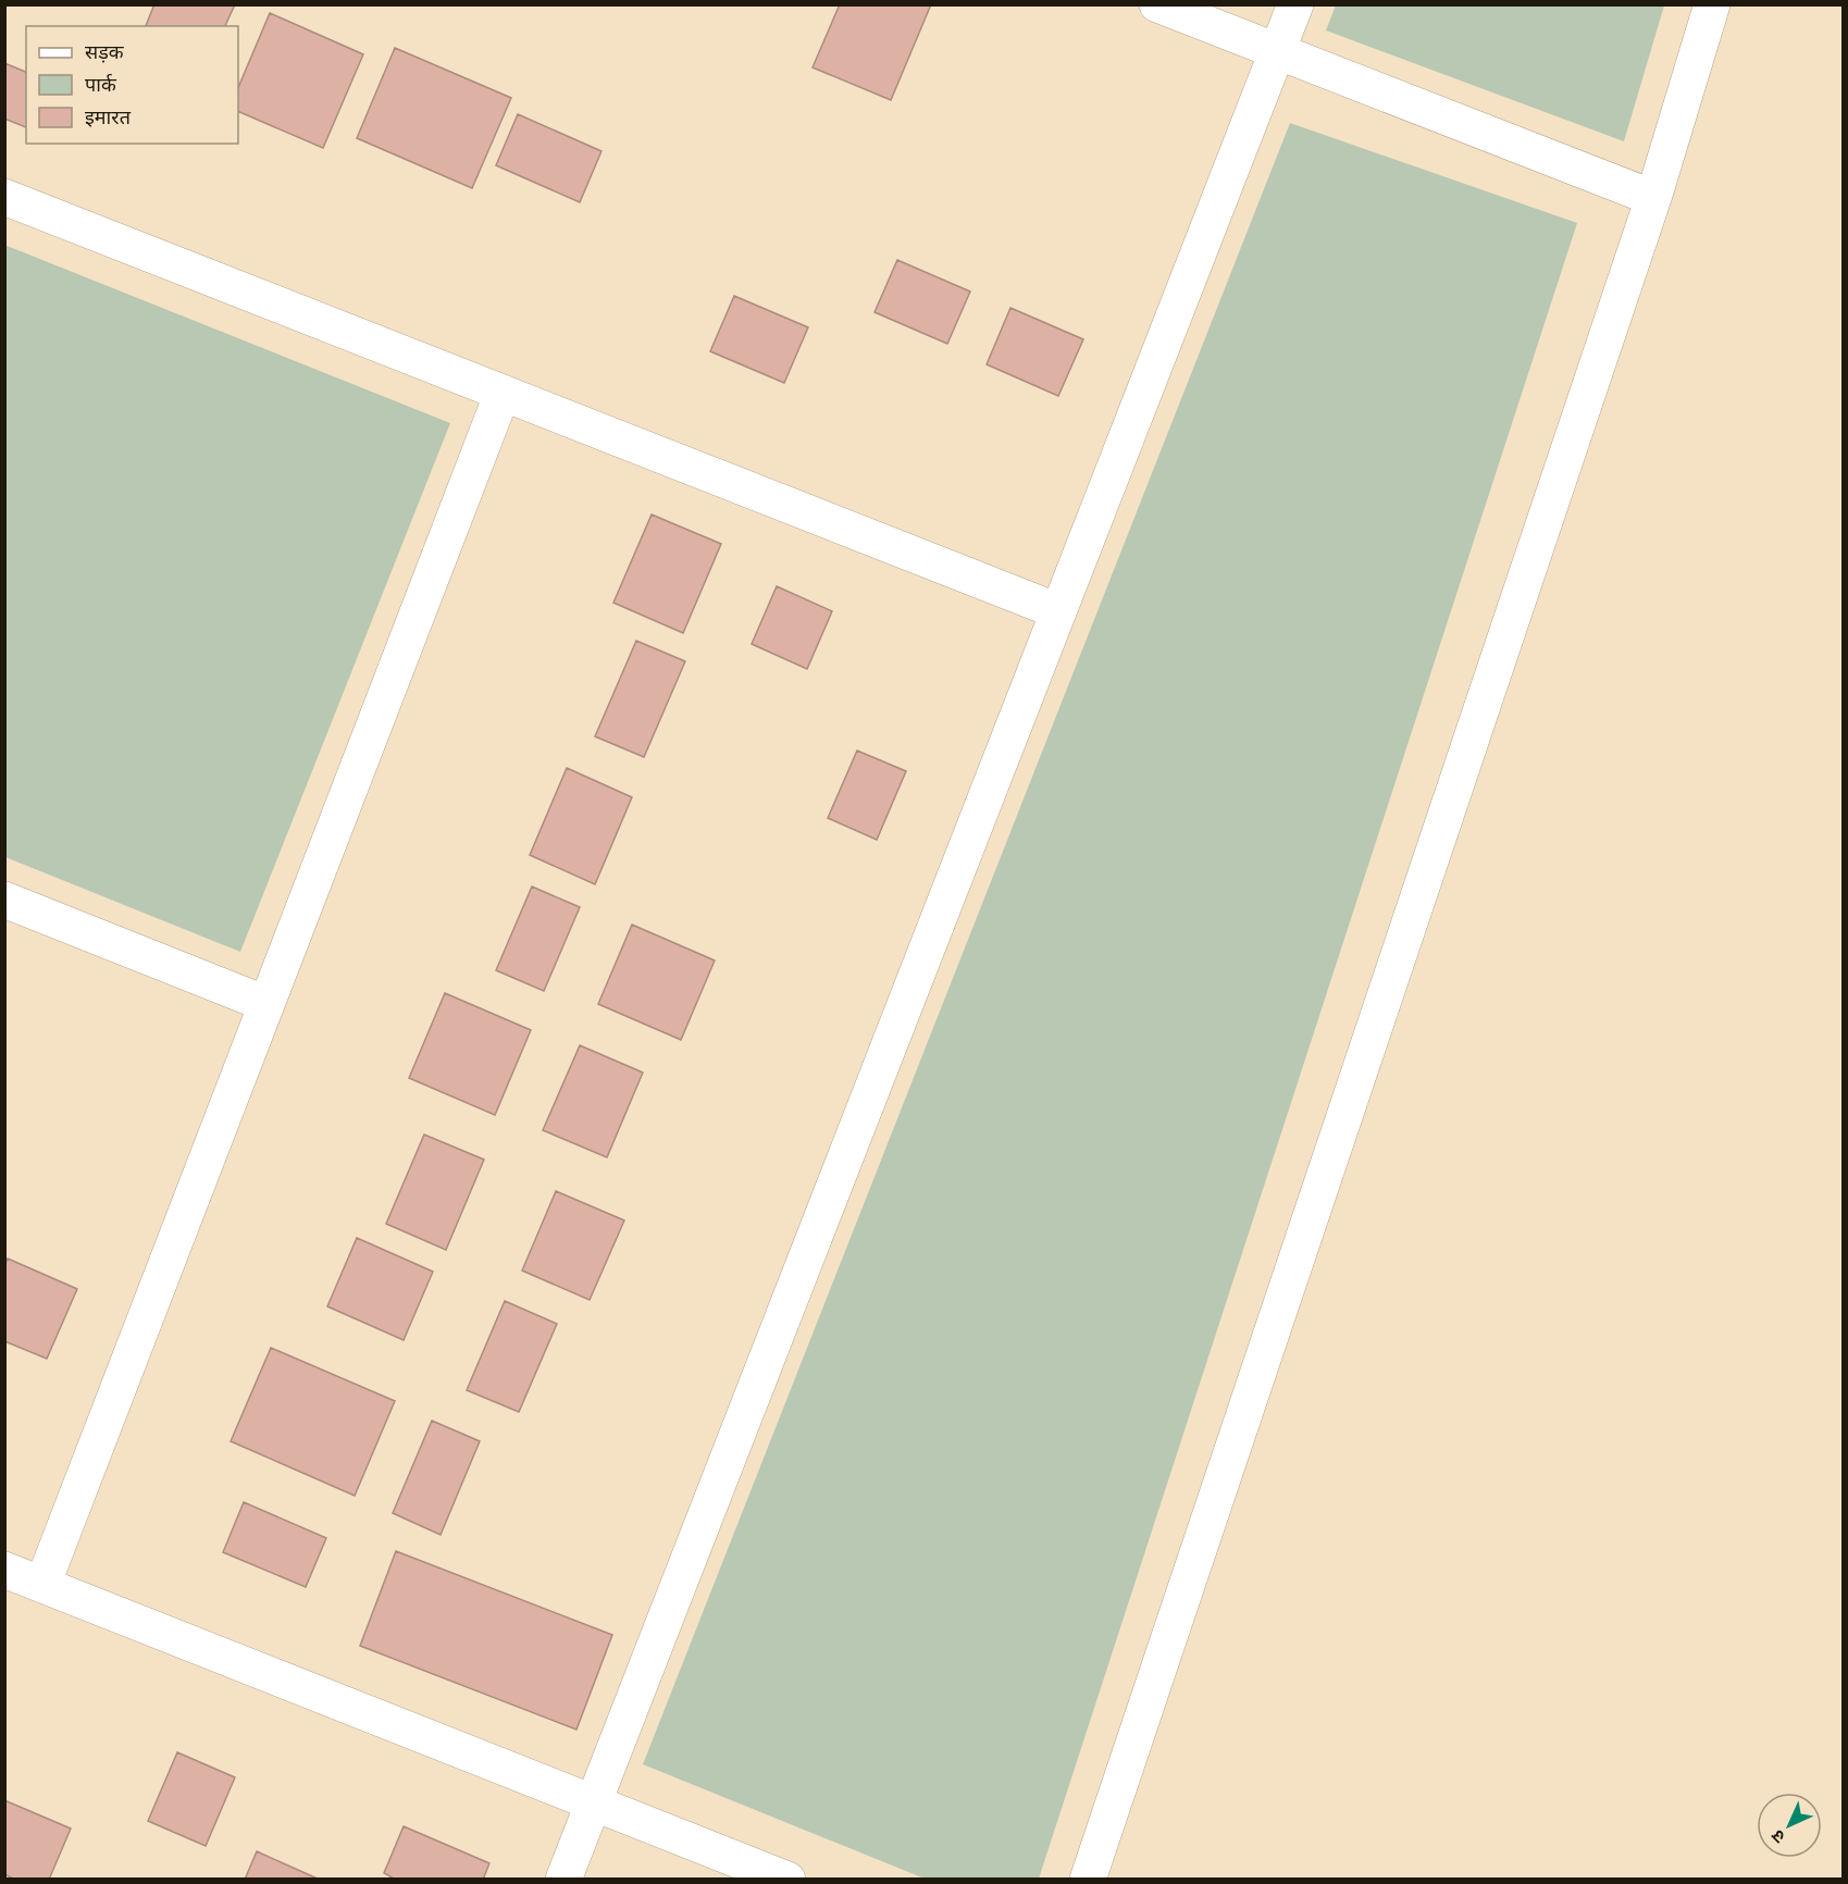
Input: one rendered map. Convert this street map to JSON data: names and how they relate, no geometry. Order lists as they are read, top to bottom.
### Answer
{
  "legend": ["सड़क", "पार्क", "इमारत"],
  "north": "bottom left"
}
